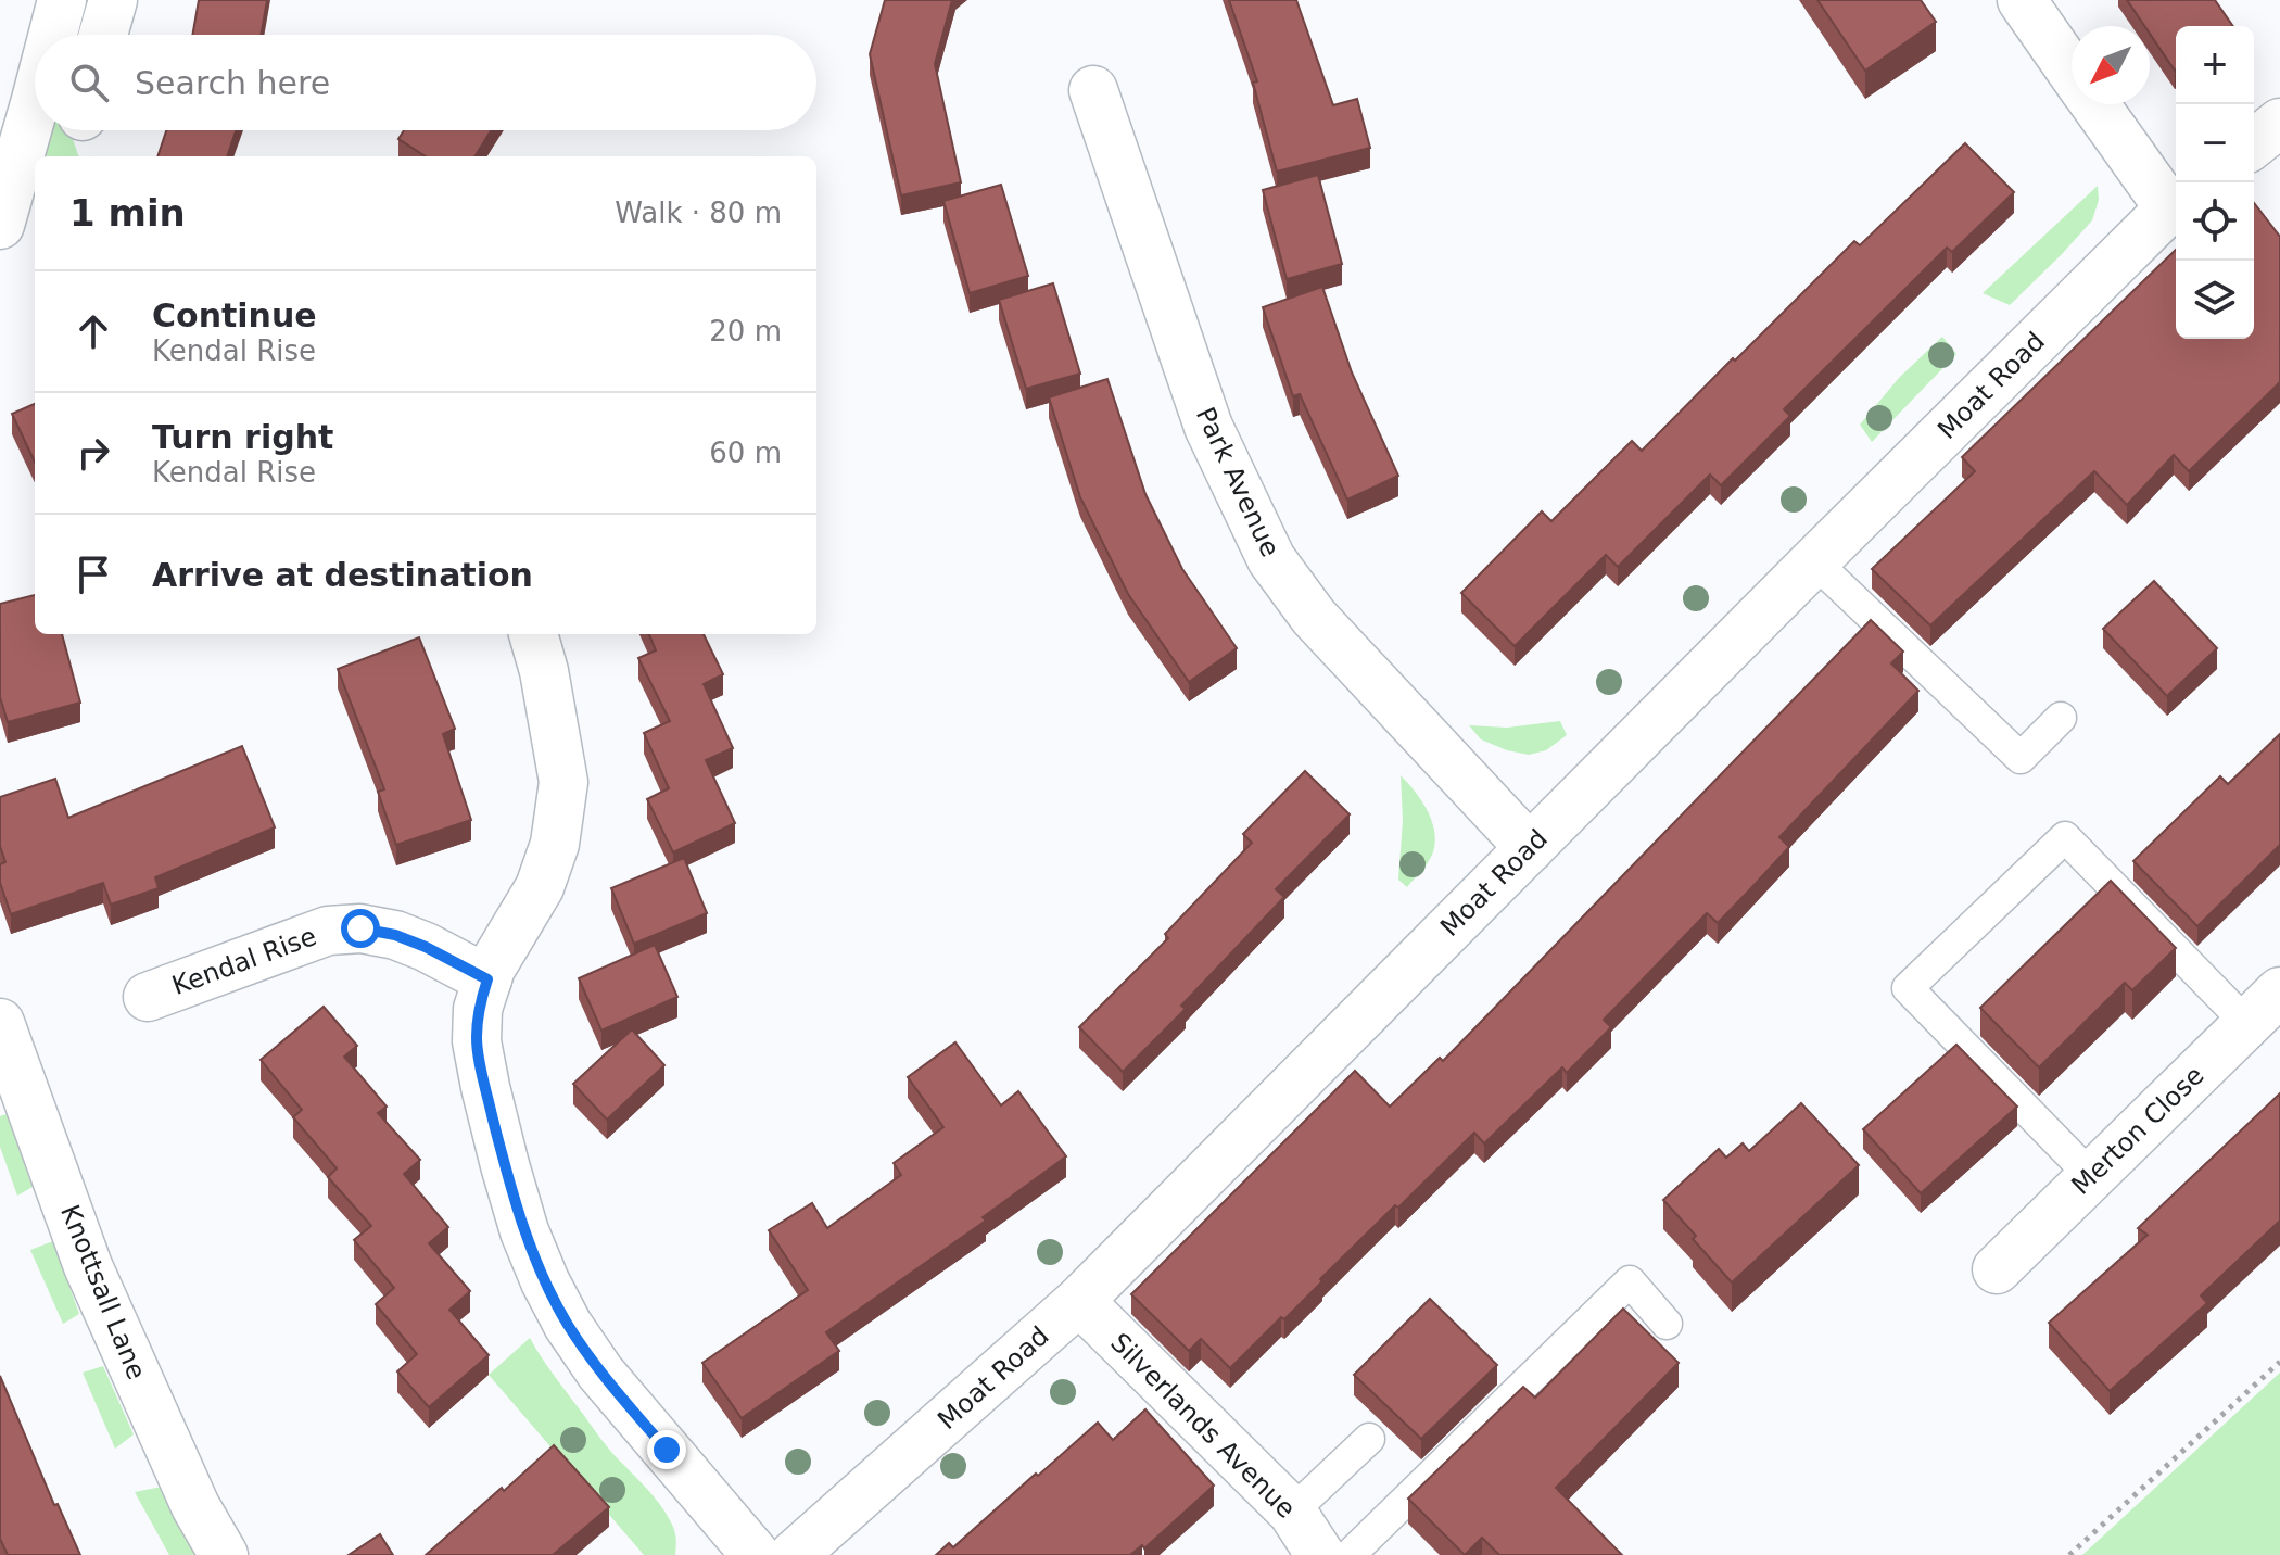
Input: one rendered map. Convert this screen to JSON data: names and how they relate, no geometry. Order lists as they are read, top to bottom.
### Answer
{
  "streets": {
    "street": [
      "Moat Road",
      "Park Avenue",
      "Kendal Rise",
      "Merton Close",
      "Knottsall Lane",
      "Silverlands Avenue"
    ]
  },
  "crossings": [
    ["Moat Road", "Park Avenue"],
    ["Moat Road", "Silverlands Avenue"]
  ],
  "north": "bottom left",
  "page": {
    "map_buttons": ["+", "−"],
    "search": "Search here",
    "heading": ["1 min", "Walk · 80 m"],
    "list": [
      ["Continue", "Kendal Rise", "20 m"],
      ["Turn right", "Kendal Rise", "60 m"],
      "Arrive at destination"
    ]
  }
}
